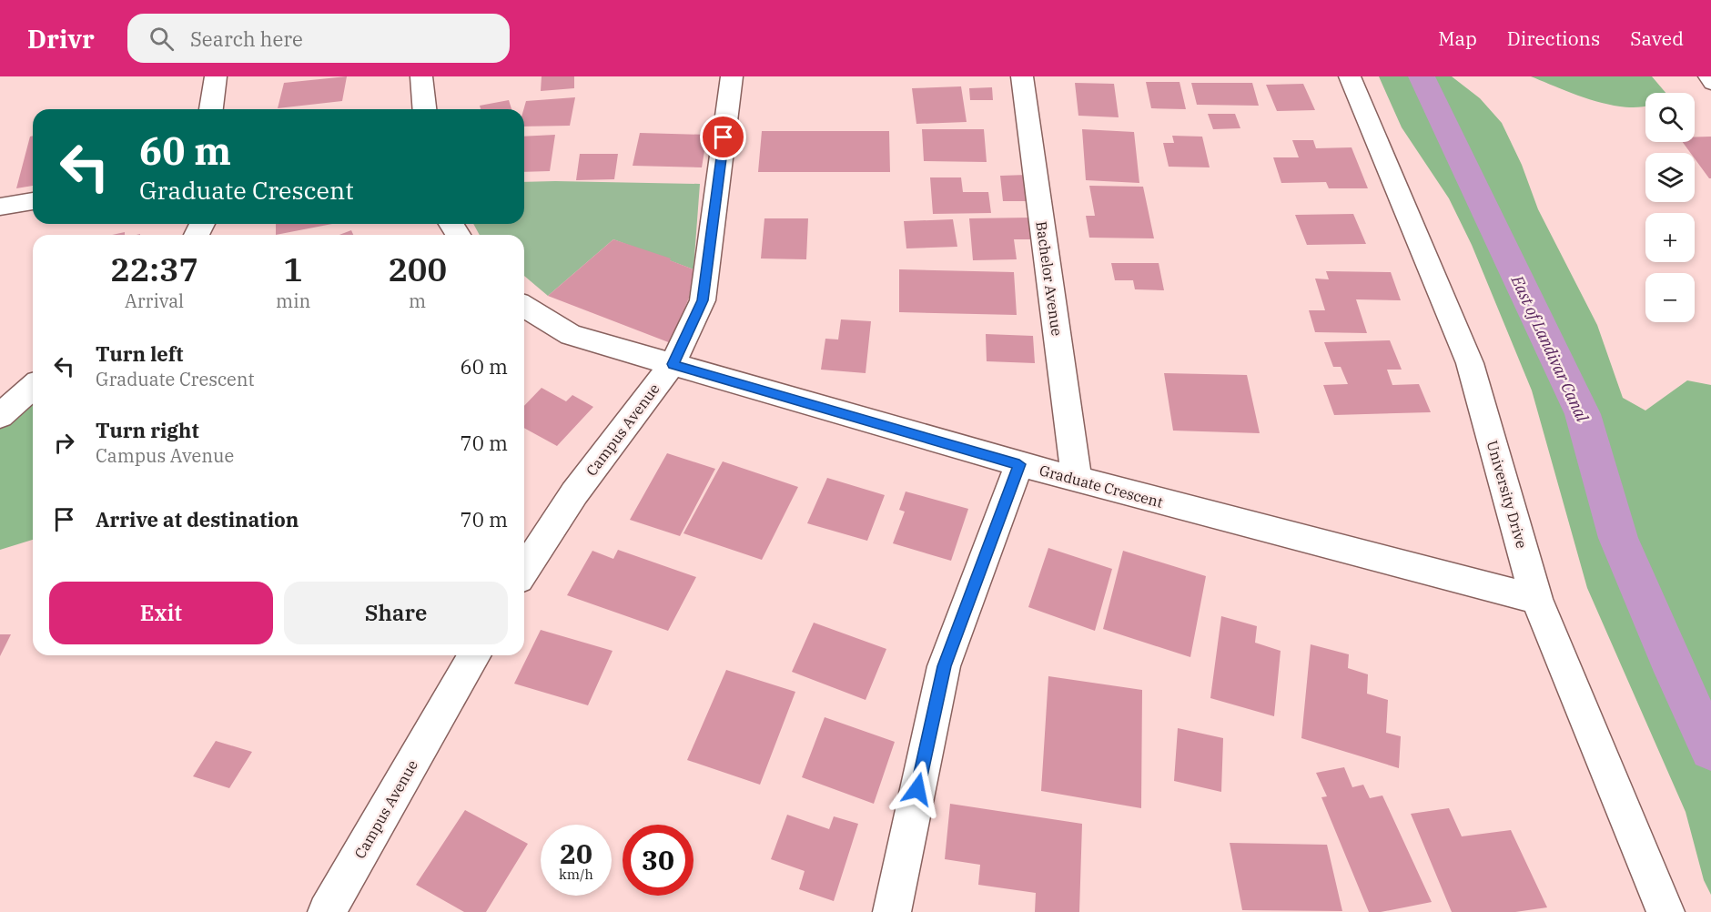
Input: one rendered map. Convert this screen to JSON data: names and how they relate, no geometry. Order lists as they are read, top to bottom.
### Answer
{
  "streets": {
    "street": [
      "Bachelor Avenue",
      "Campus Avenue",
      "Graduate Crescent",
      "University Drive"
    ]
  },
  "crossings": [
    ["Bachelor Avenue", "Graduate Crescent"],
    ["Campus Avenue", "Graduate Crescent"],
    ["Graduate Crescent", "University Drive"]
  ],
  "water": ["East of Landivar Canal"],
  "page": {
    "header": "Drivr",
    "search": "Search here",
    "nav": ["Map", "Directions", "Saved"],
    "map_buttons": ["+", "−"],
    "turn": ["60 m", "Graduate Crescent"],
    "eta": [
      "22:37",
      "Arrival",
      "1",
      "min",
      "200",
      "m"
    ],
    "list": [
      {
        "name": "Turn left",
        "note": "Graduate Crescent",
        "value": "60 m"
      },
      {
        "name": "Turn right",
        "note": "Campus Avenue",
        "value": "70 m"
      },
      {
        "name": "Arrive at destination",
        "value": "70 m"
      }
    ],
    "buttons": ["Exit", "Share"],
    "speed": "20 km/h",
    "limit": "30"
  }
}
